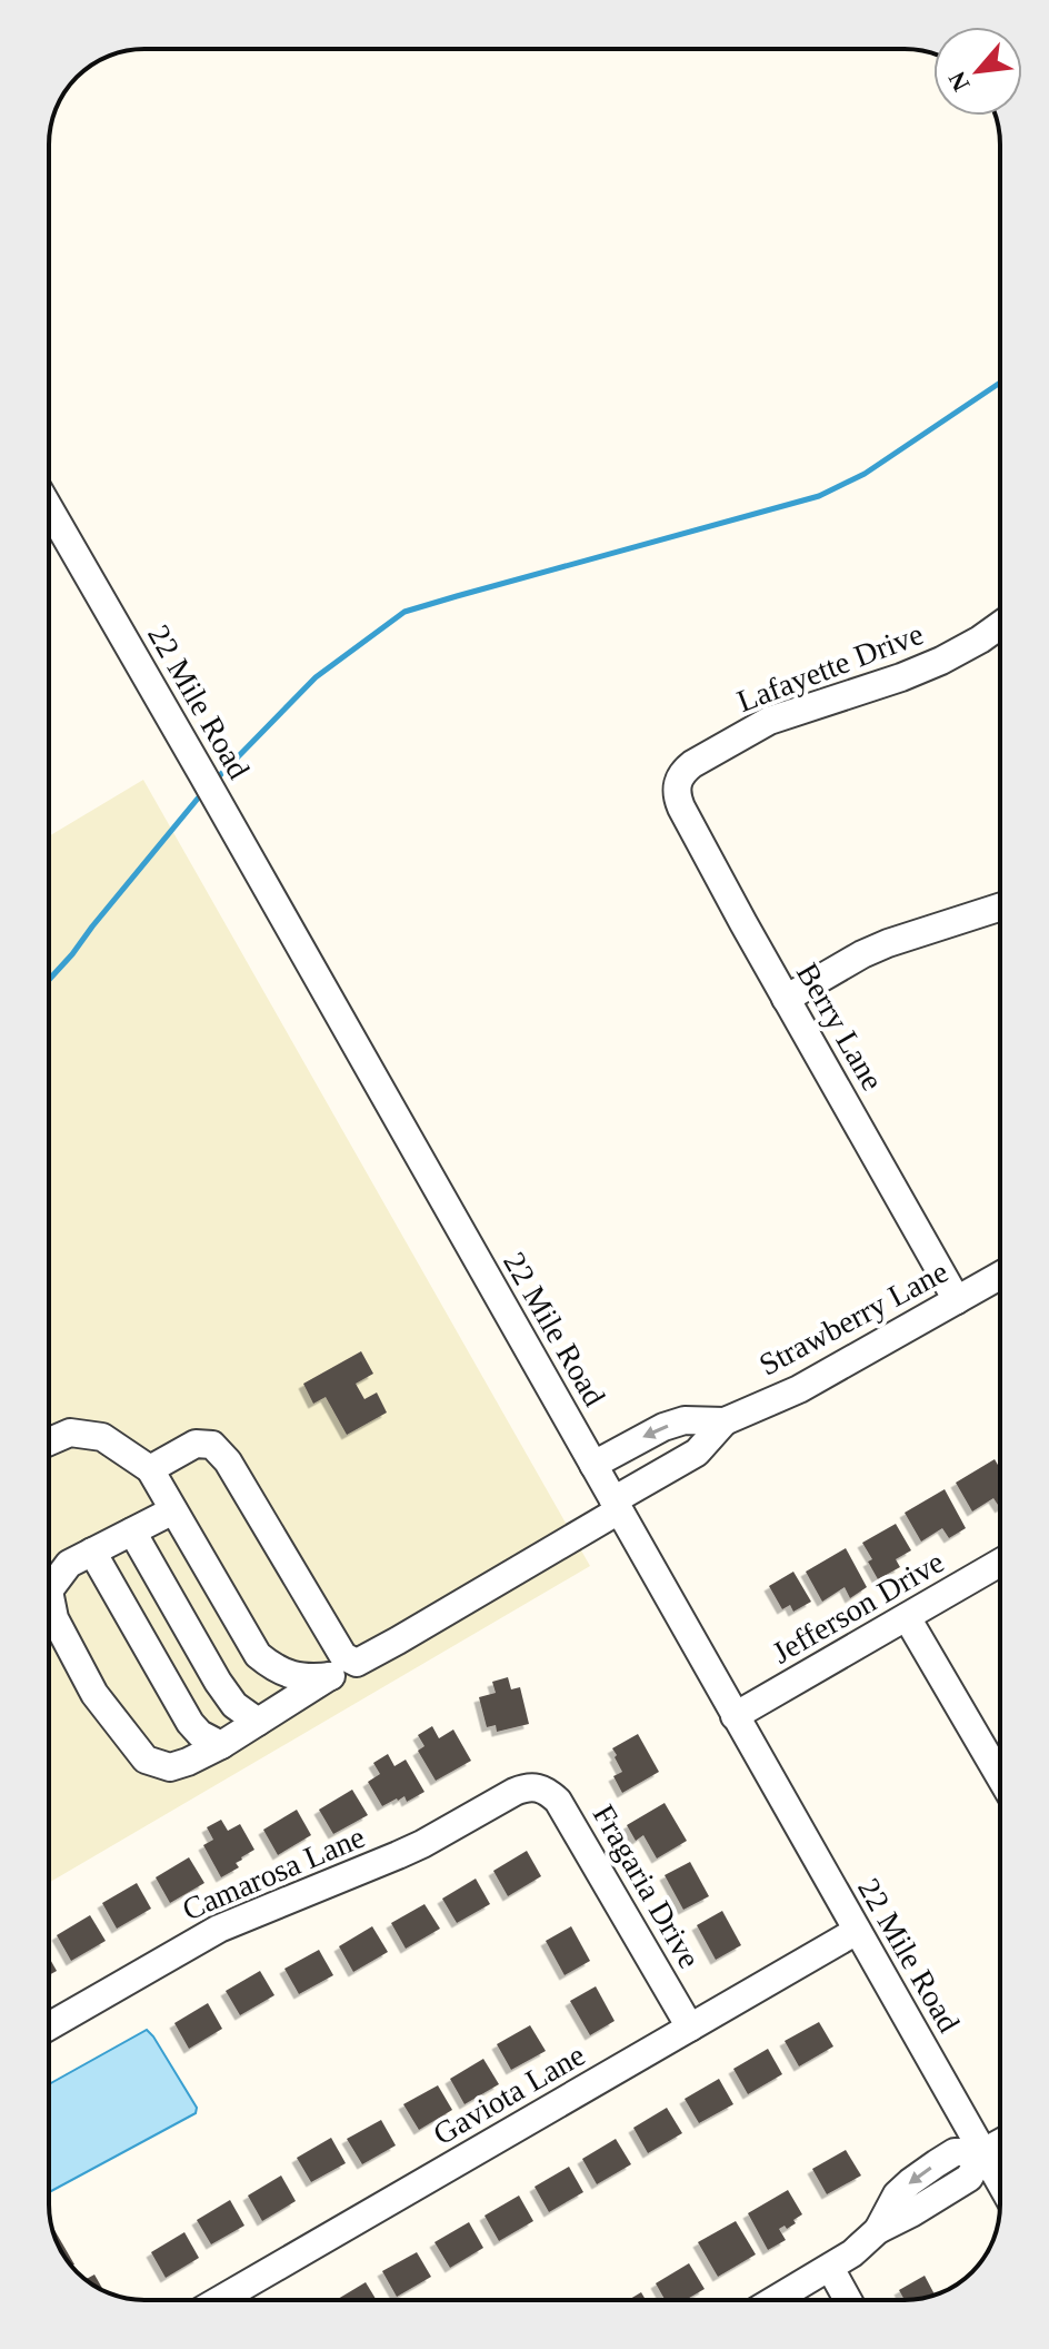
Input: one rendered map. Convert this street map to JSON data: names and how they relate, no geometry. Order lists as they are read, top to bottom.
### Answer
{
  "streets": {
    "street": [
      "Lafayette Drive",
      "22 Mile Road",
      "Berry Lane",
      "Strawberry Lane",
      "Jefferson Drive",
      "Camarosa Lane",
      "Fragaria Drive",
      "Gaviota Lane"
    ]
  },
  "crossings": [
    ["Lafayette Drive", "Berry Lane"],
    ["22 Mile Road", "Strawberry Lane"],
    ["22 Mile Road", "Jefferson Drive"],
    ["22 Mile Road", "Gaviota Lane"],
    ["Berry Lane", "Strawberry Lane"],
    ["Camarosa Lane", "Fragaria Drive"],
    ["Fragaria Drive", "Gaviota Lane"]
  ],
  "north": "bottom left"
}
